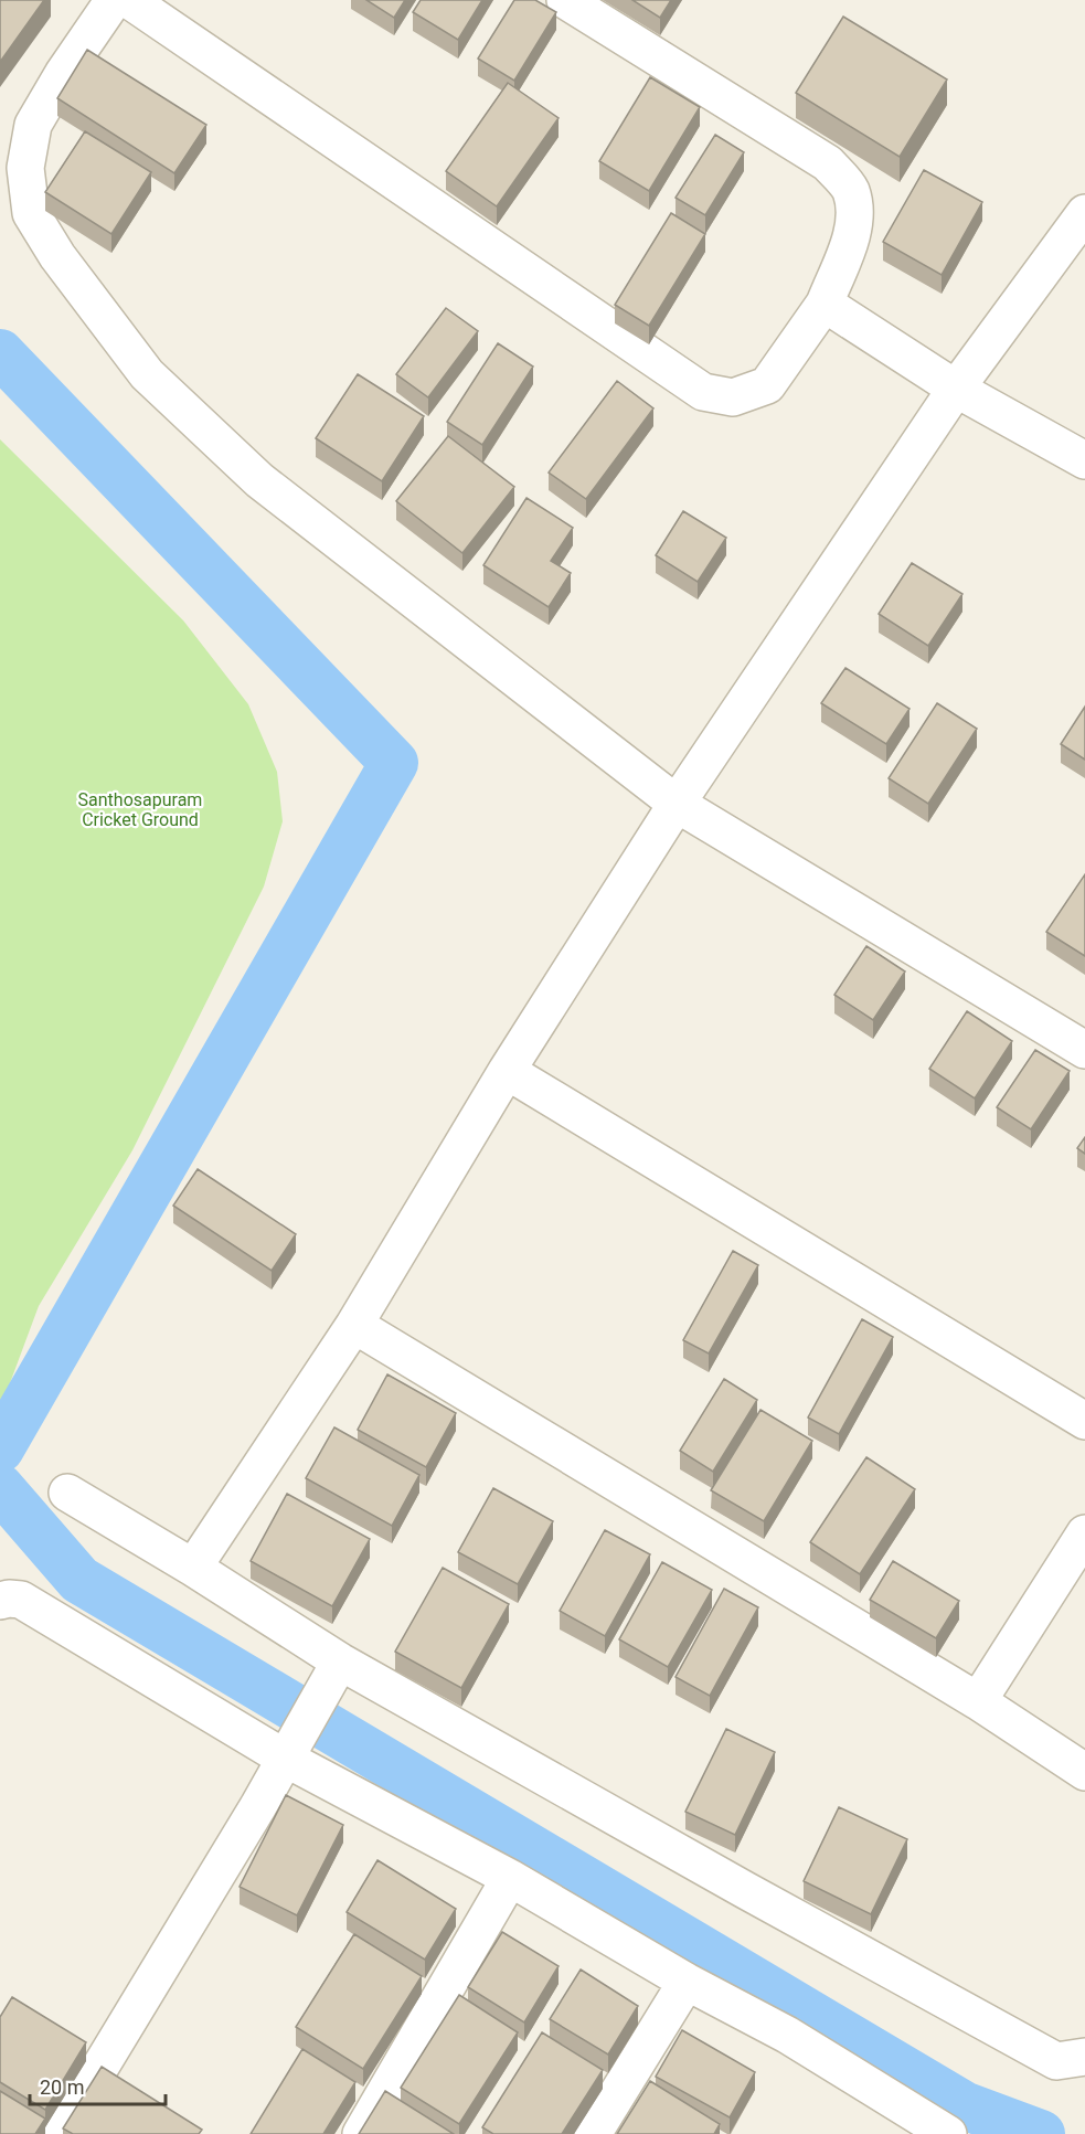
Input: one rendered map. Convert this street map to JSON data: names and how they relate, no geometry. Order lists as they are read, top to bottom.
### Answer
{
  "parks": ["Santhosapuram Cricket Ground"],
  "scale_bar": "20 m"
}
